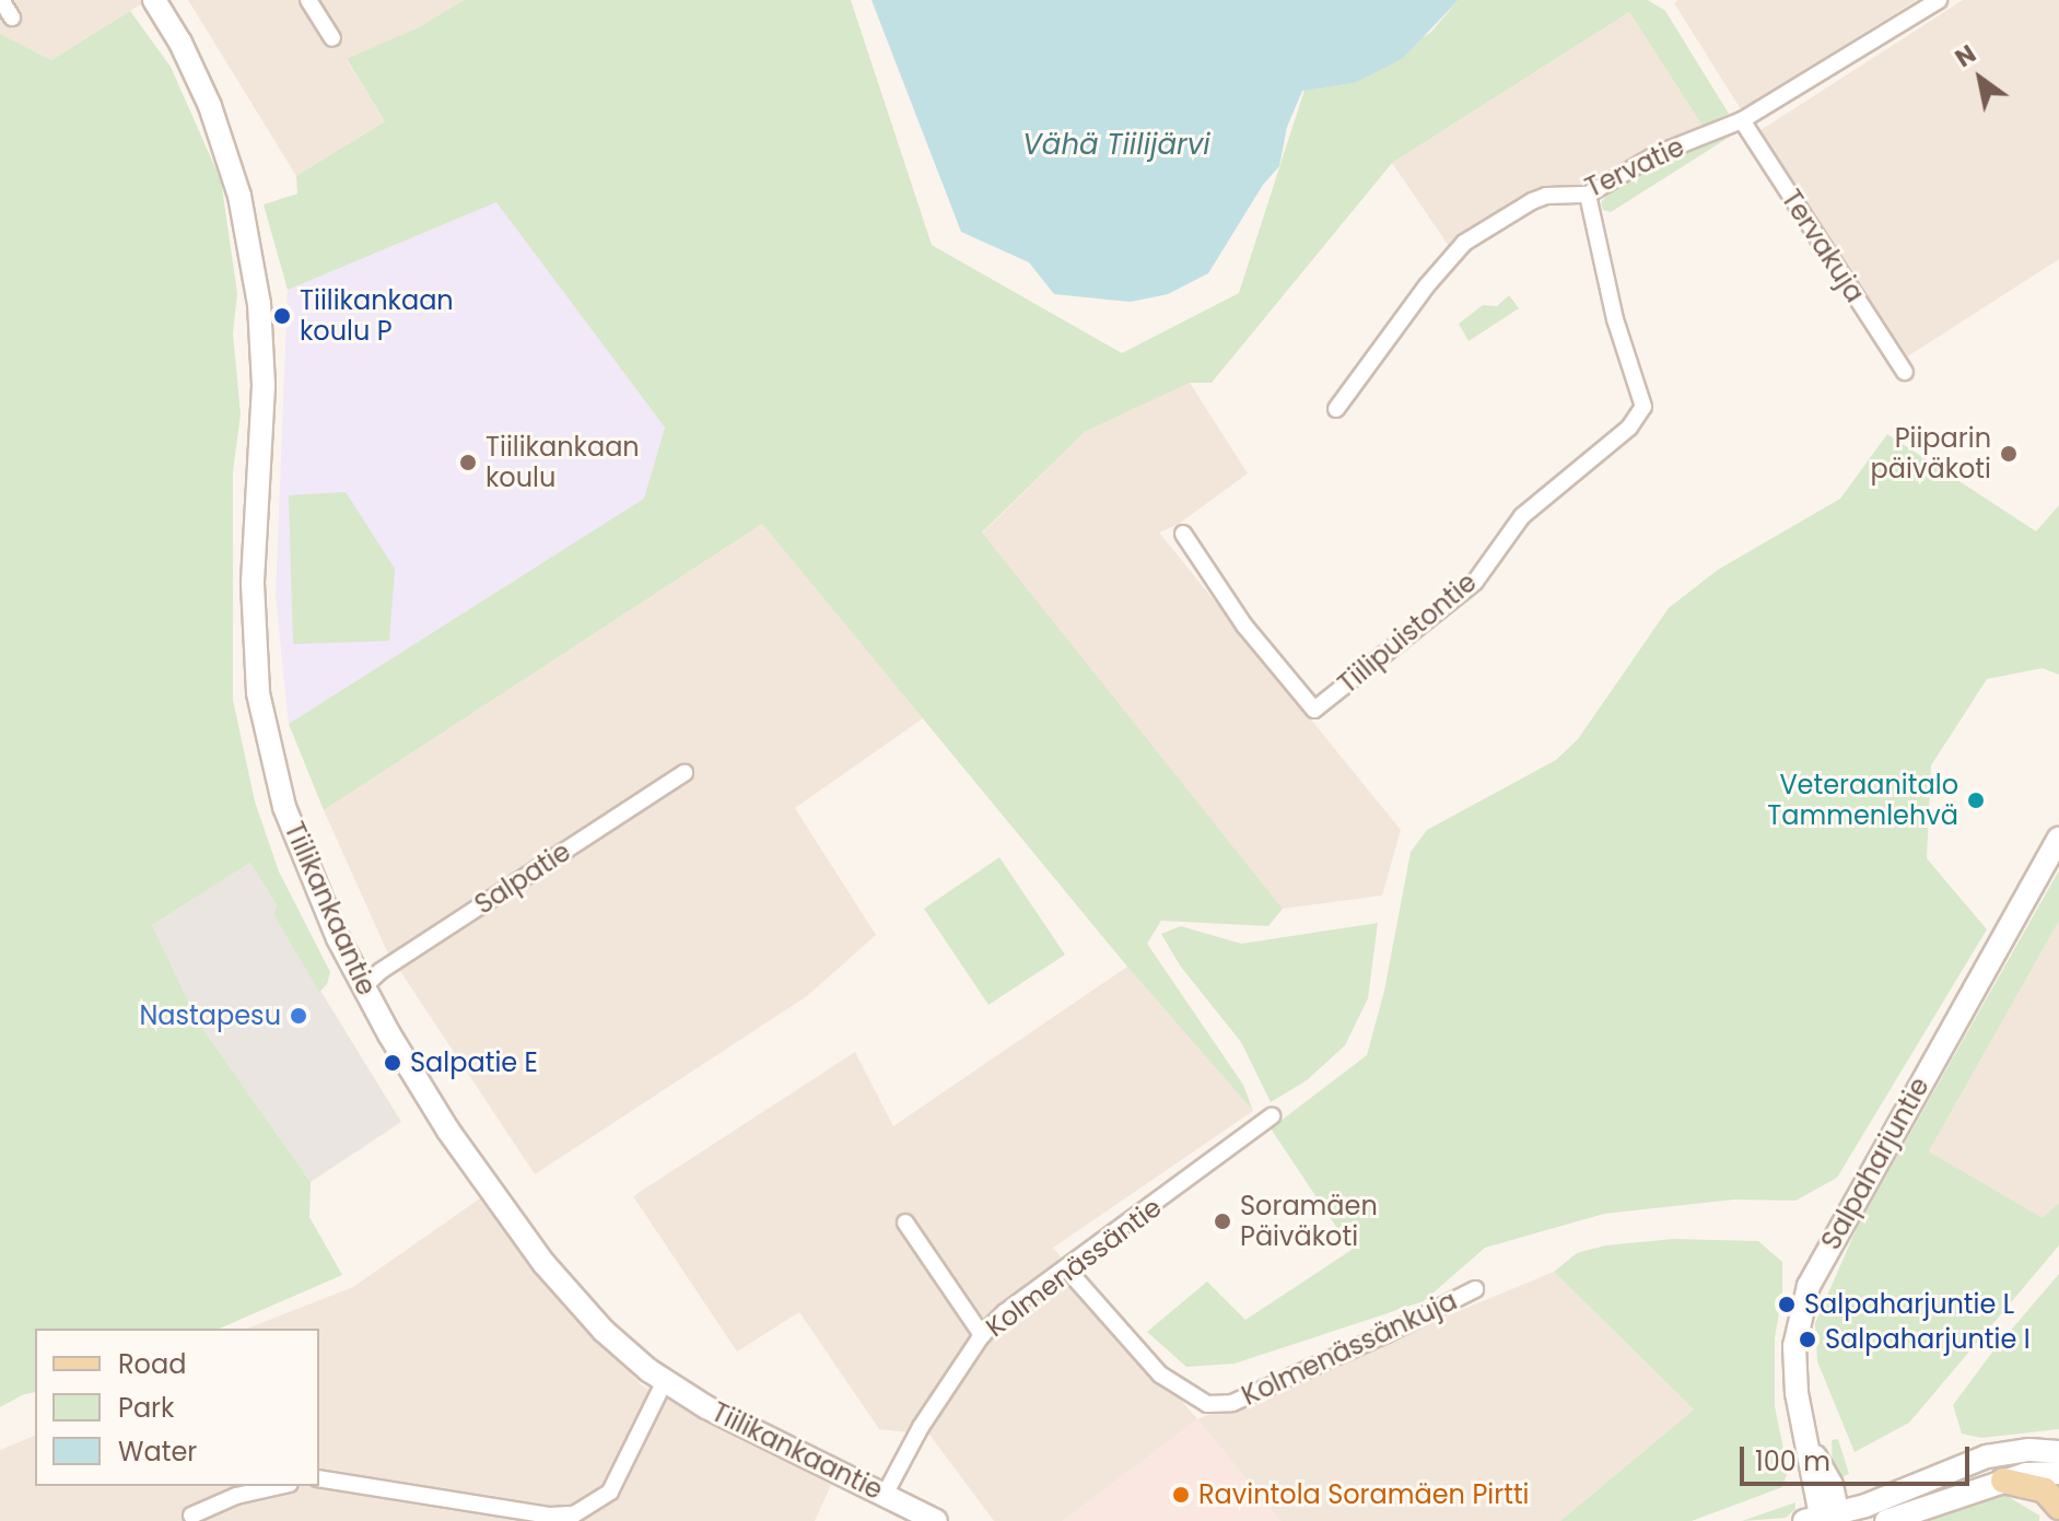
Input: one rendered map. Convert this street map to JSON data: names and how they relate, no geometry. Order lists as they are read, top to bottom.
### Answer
{
  "streets": {
    "street": [
      "Tervatie",
      "Tervakuja",
      "Tiilipuistontie",
      "Salpatie",
      "Tiilikankaantie",
      "Salpaharjuntie",
      "Kolmenässäntie",
      "Kolmenässänkuja"
    ]
  },
  "crossings": [
    ["Tervatie", "Tervakuja"],
    ["Tervatie", "Tiilipuistontie"],
    ["Salpatie", "Tiilikankaantie"],
    ["Tiilikankaantie", "Kolmenässäntie"],
    ["Kolmenässäntie", "Kolmenässänkuja"]
  ],
  "water": ["Vähä Tiilijärvi"],
  "places": [
    "Tiilikankaan koulu P",
    "Piiparin päiväkoti",
    "Tiilikankaan koulu",
    "Veteraanitalo Tammenlehvä",
    "Nastapesu",
    "Salpatie E",
    "Soramäen Päiväkoti",
    "Salpaharjuntie L",
    "Salpaharjuntie I",
    "Ravintola Soramäen Pirtti"
  ],
  "legend": ["Road", "Park", "Water"],
  "scale_bar": "100 m",
  "north": "top left"
}
